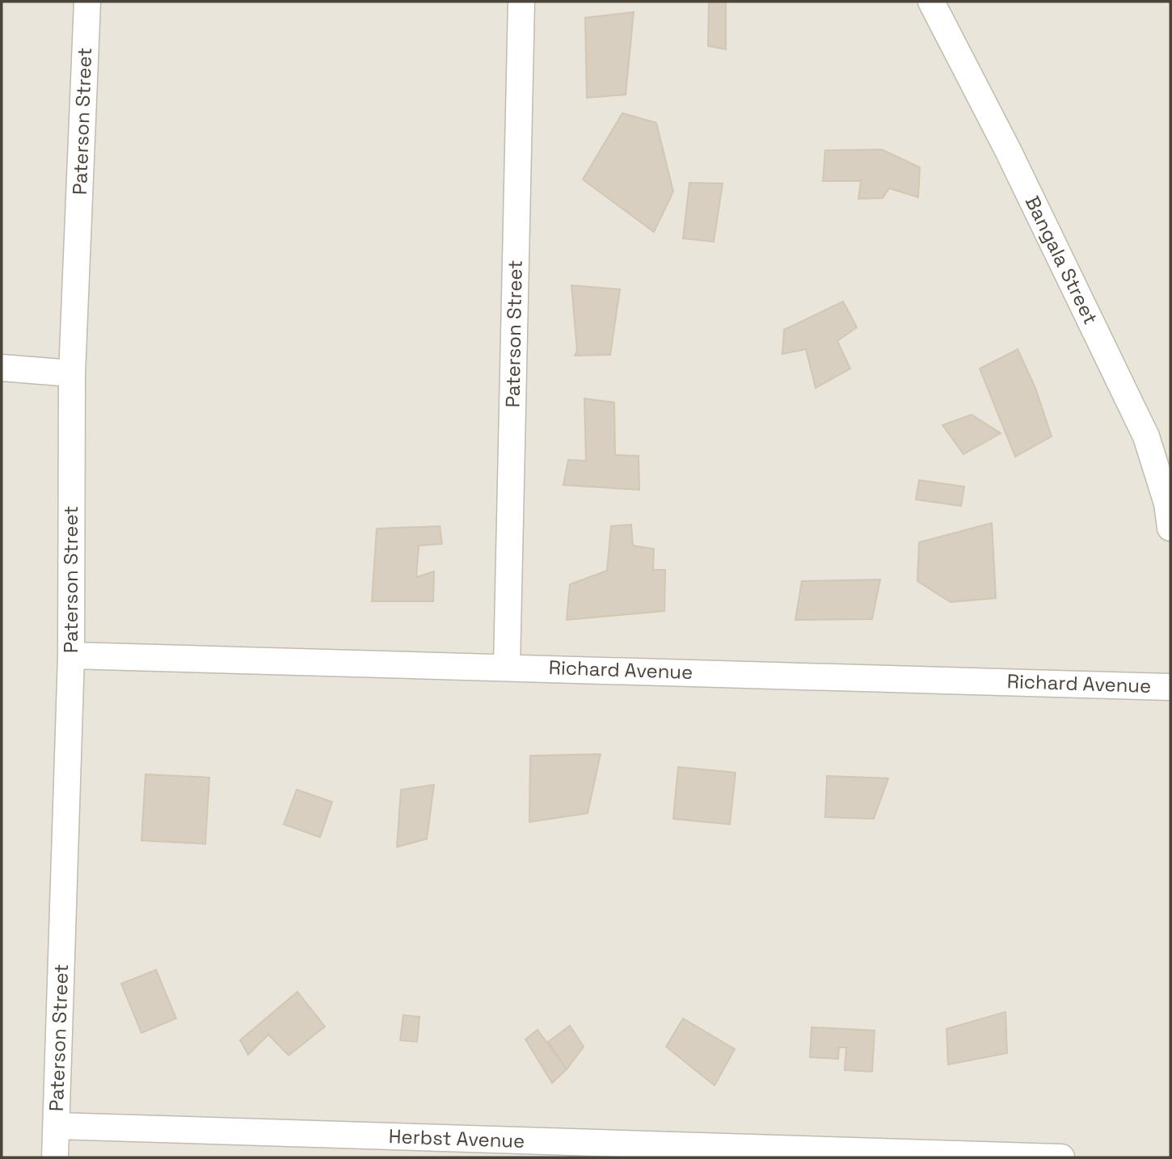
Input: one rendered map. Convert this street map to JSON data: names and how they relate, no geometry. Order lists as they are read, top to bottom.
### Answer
{
  "streets": {
    "street": [
      "Paterson Street",
      "Bangala Street",
      "Richard Avenue",
      "Herbst Avenue"
    ]
  },
  "crossings": [
    ["Paterson Street", "Richard Avenue"],
    ["Paterson Street", "Herbst Avenue"]
  ]
}
